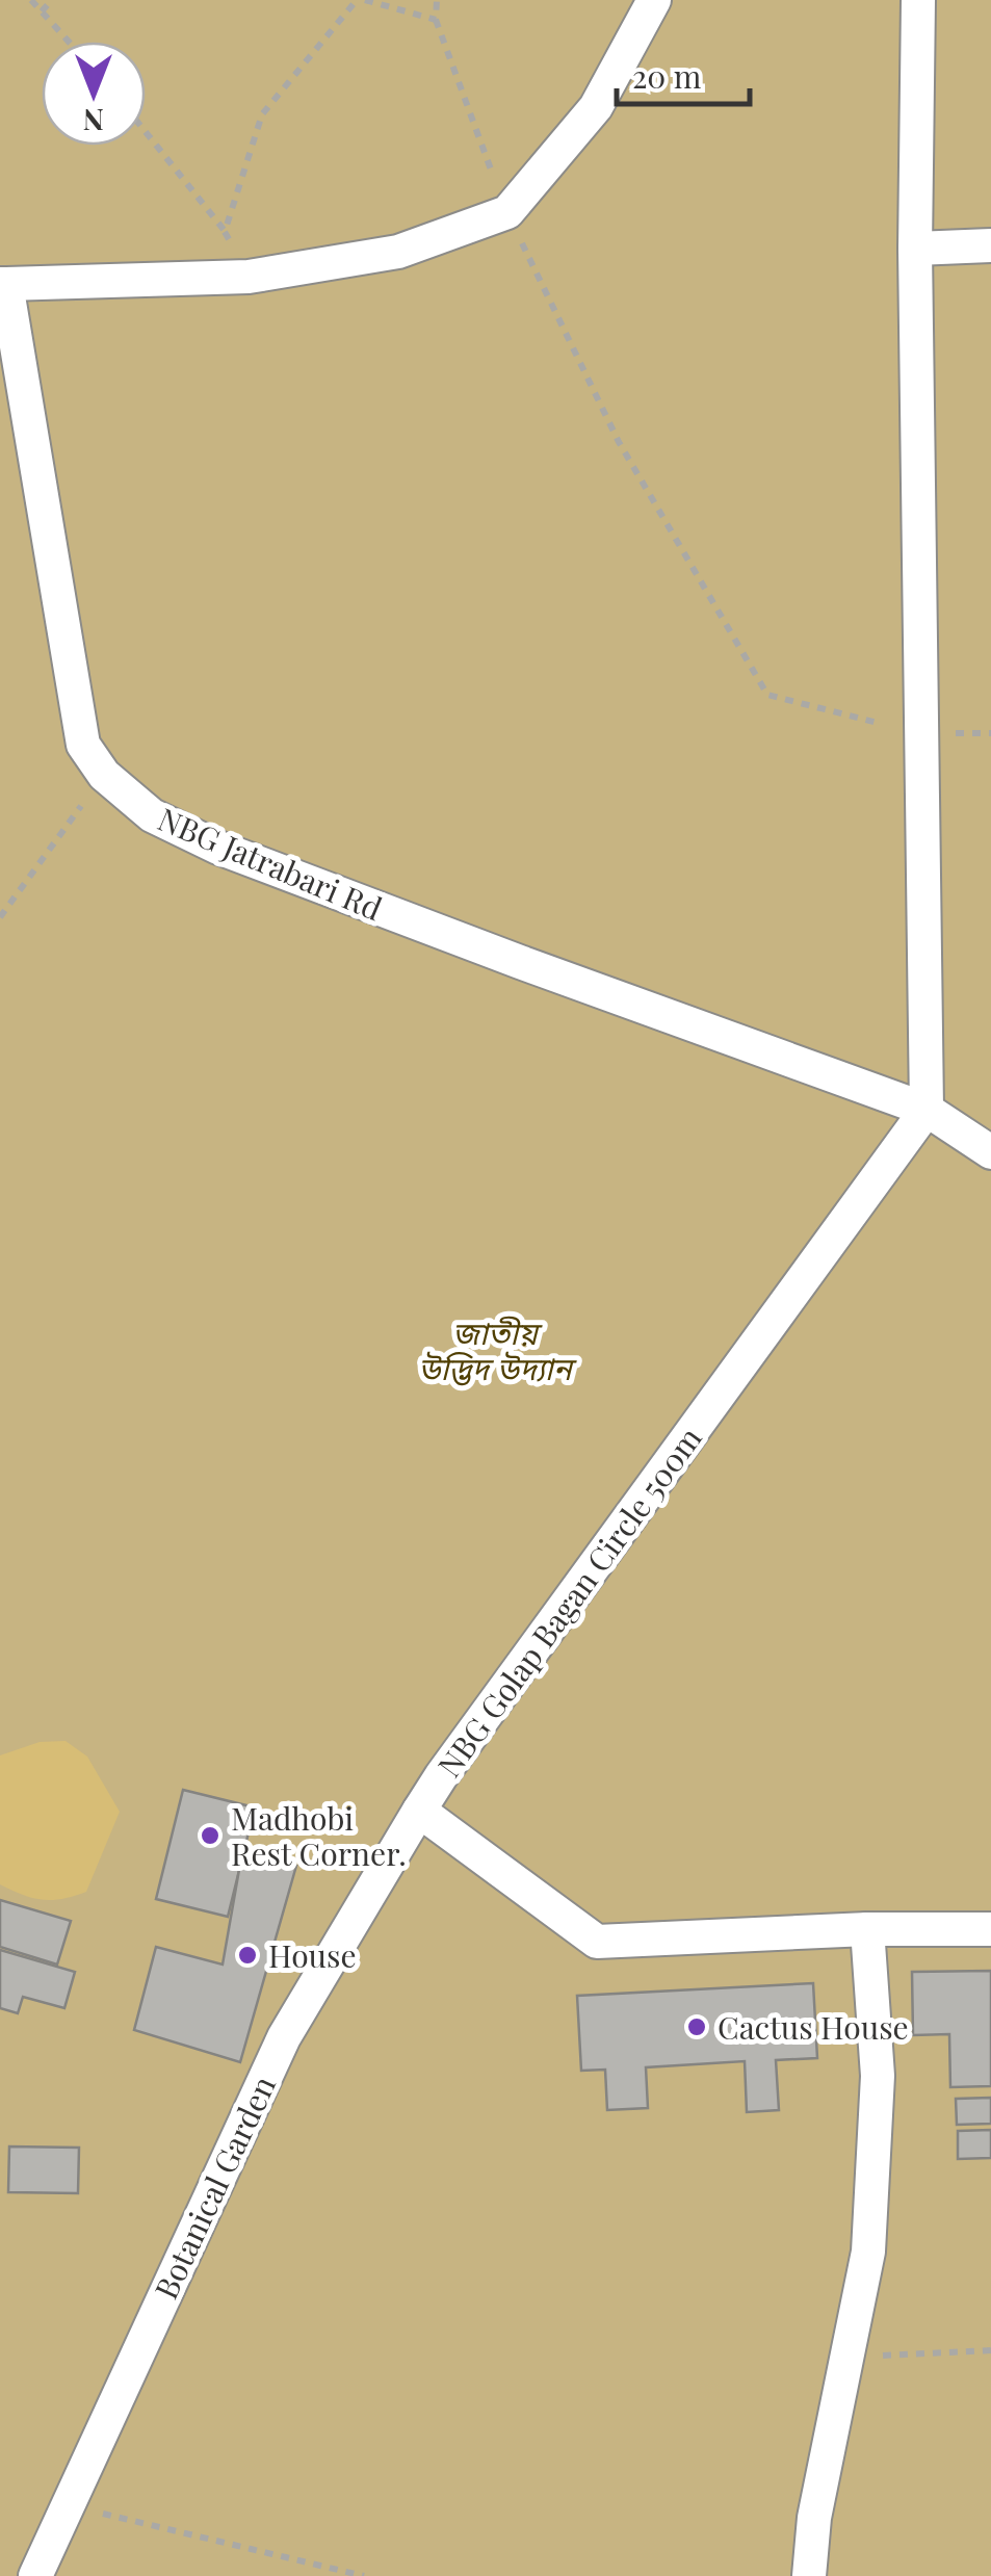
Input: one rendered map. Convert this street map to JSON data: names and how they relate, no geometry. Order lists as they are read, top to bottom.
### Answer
{
  "streets": {
    "street": ["NBG Jatrabari Rd", "NBG Golap Bagan Circle 500m", "Botanical Garden"]
  },
  "crossings": [
    ["NBG Jatrabari Rd", "NBG Golap Bagan Circle 500m"],
    ["NBG Golap Bagan Circle 500m", "Botanical Garden"]
  ],
  "parks": ["জাতীয় উদ্ভিদ উদ্যান"],
  "places": ["Madhobi Rest Corner.", "House", "Cactus House"],
  "scale_bar": "20 m",
  "north": "bottom"
}
